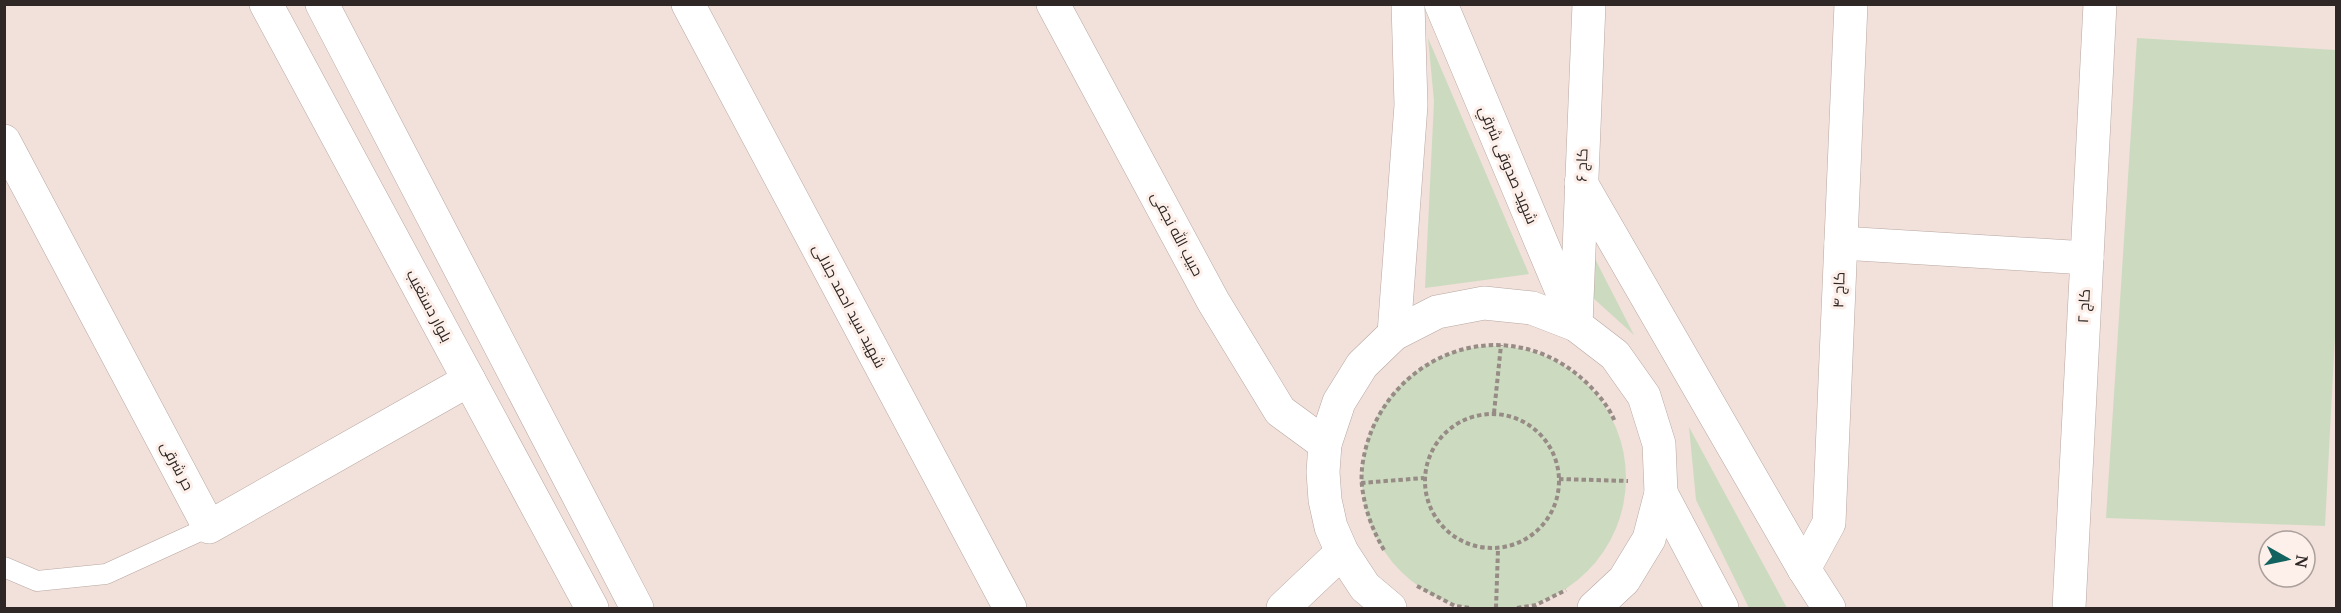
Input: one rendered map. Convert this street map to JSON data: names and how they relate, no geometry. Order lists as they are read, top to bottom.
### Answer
{
  "streets": {
    "street": [
      "شهید صدوقی شرقي",
      "کاج ۶",
      "حبیب الله نجفی",
      "کاج ۴",
      "بلوار دستغیب",
      "شهید سید احمد جلالی",
      "کاج ۲",
      "حر شرقی"
    ]
  },
  "crossings": [
    ["شهید صدوقی شرقي", "کاج ۶"]
  ],
  "north": "right"
}
